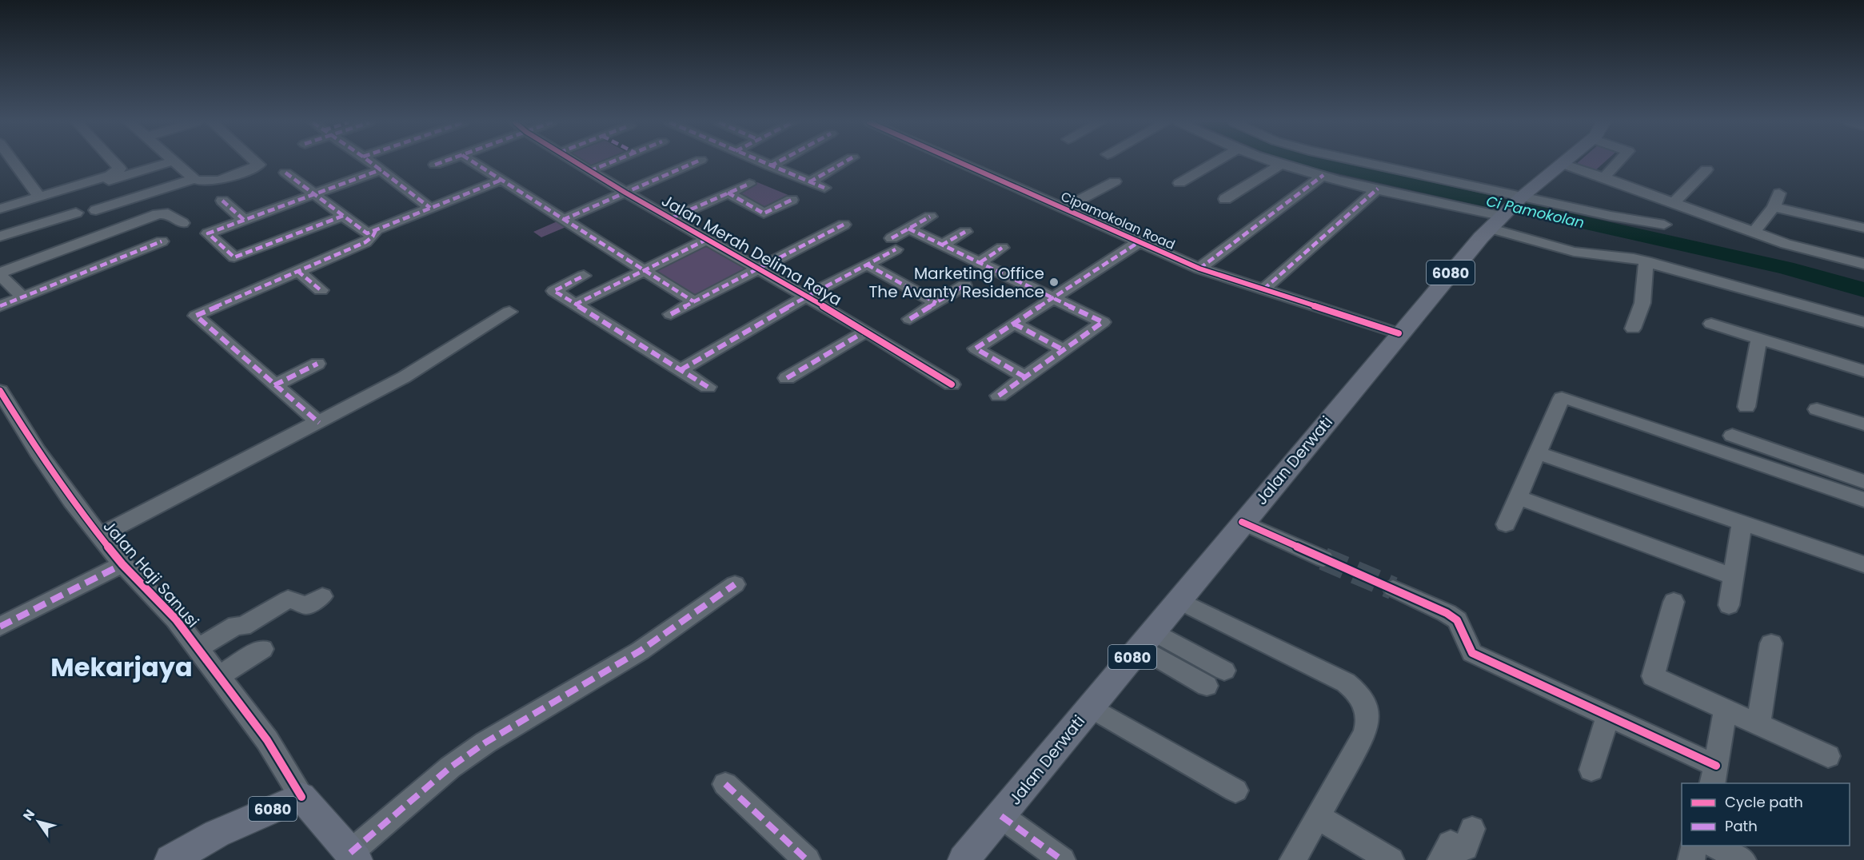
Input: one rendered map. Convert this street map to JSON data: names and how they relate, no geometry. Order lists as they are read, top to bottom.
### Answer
{
  "streets": {
    "main road": ["6080", "Jalan Derwati"],
    "street": ["Cipamokolan Road", "Jalan Merah Delima Raya", "Jalan Haji Sanusi"]
  },
  "crossings": [
    ["Cipamokolan Road", "Jalan Derwati"],
    ["6080", "Jalan Haji Sanusi"]
  ],
  "districts": ["Mekarjaya"],
  "water": ["Ci Pamokolan"],
  "places": ["Marketing Office The Avanty Residence"],
  "legend": ["Cycle path", "Path"],
  "north": "top left"
}
